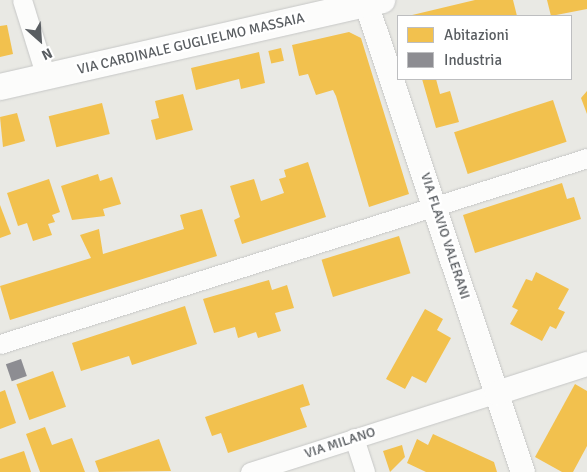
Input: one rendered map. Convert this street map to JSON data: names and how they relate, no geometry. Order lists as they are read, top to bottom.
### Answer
{
  "streets": {
    "main road": ["VIA CARDINALE GUGLIELMO MASSAIA"],
    "street": ["VIA FLAVIO VALERANI", "VIA MILANO"]
  },
  "crossings": [
    ["VIA CARDINALE GUGLIELMO MASSAIA", "VIA FLAVIO VALERANI"],
    ["VIA FLAVIO VALERANI", "VIA MILANO"]
  ],
  "legend": ["Abitazioni", "Industria"],
  "north": "bottom right"
}
